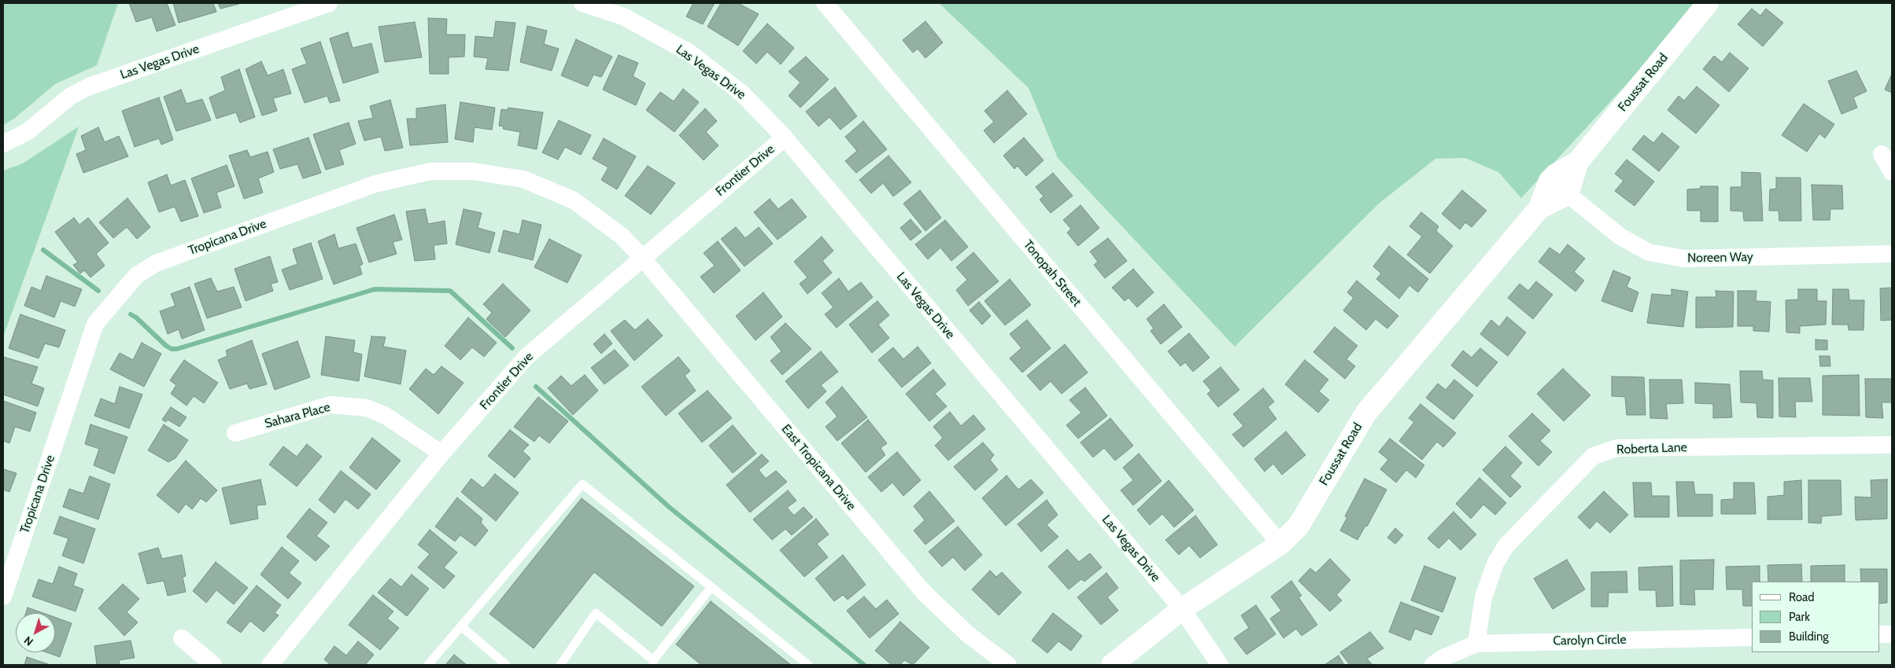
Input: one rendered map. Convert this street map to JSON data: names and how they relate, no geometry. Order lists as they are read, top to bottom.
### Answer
{
  "streets": {
    "main road": ["Foussat Road"],
    "street": [
      "Las Vegas Drive",
      "Frontier Drive",
      "Tropicana Drive",
      "Noreen Way",
      "Tonopah Street",
      "Sahara Place",
      "Roberta Lane",
      "East Tropicana Drive",
      "Carolyn Circle"
    ]
  },
  "crossings": [
    ["Las Vegas Drive", "Foussat Road"],
    ["Las Vegas Drive", "Frontier Drive"],
    ["Foussat Road", "Noreen Way"],
    ["Foussat Road", "Tonopah Street"],
    ["Frontier Drive", "Tropicana Drive"],
    ["Frontier Drive", "Sahara Place"],
    ["Frontier Drive", "East Tropicana Drive"],
    ["Tropicana Drive", "East Tropicana Drive"],
    ["Roberta Lane", "Carolyn Circle"]
  ],
  "legend": ["Road", "Park", "Building"],
  "north": "bottom left"
}
